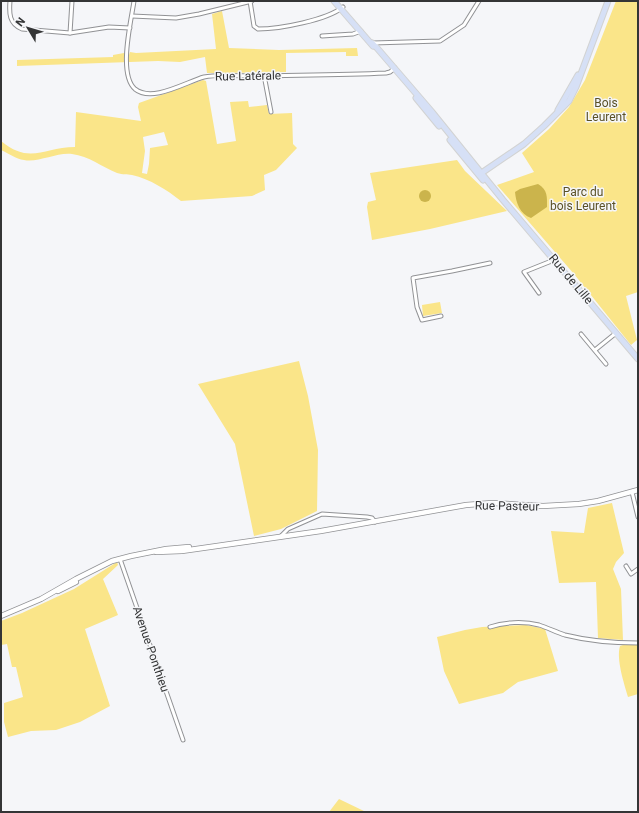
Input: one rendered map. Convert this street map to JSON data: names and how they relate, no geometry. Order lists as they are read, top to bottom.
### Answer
{
  "streets": {
    "main road": ["Rue de Lille", "Rue Pasteur"],
    "street": ["Rue Latérale", "Avenue Ponthieu"]
  },
  "crossings": [
    ["Rue Latérale", "Rue de Lille"],
    ["Rue Pasteur", "Avenue Ponthieu"]
  ],
  "parks": ["Bois Leurent", "Parc du bois Leurent"],
  "north": "top left"
}
